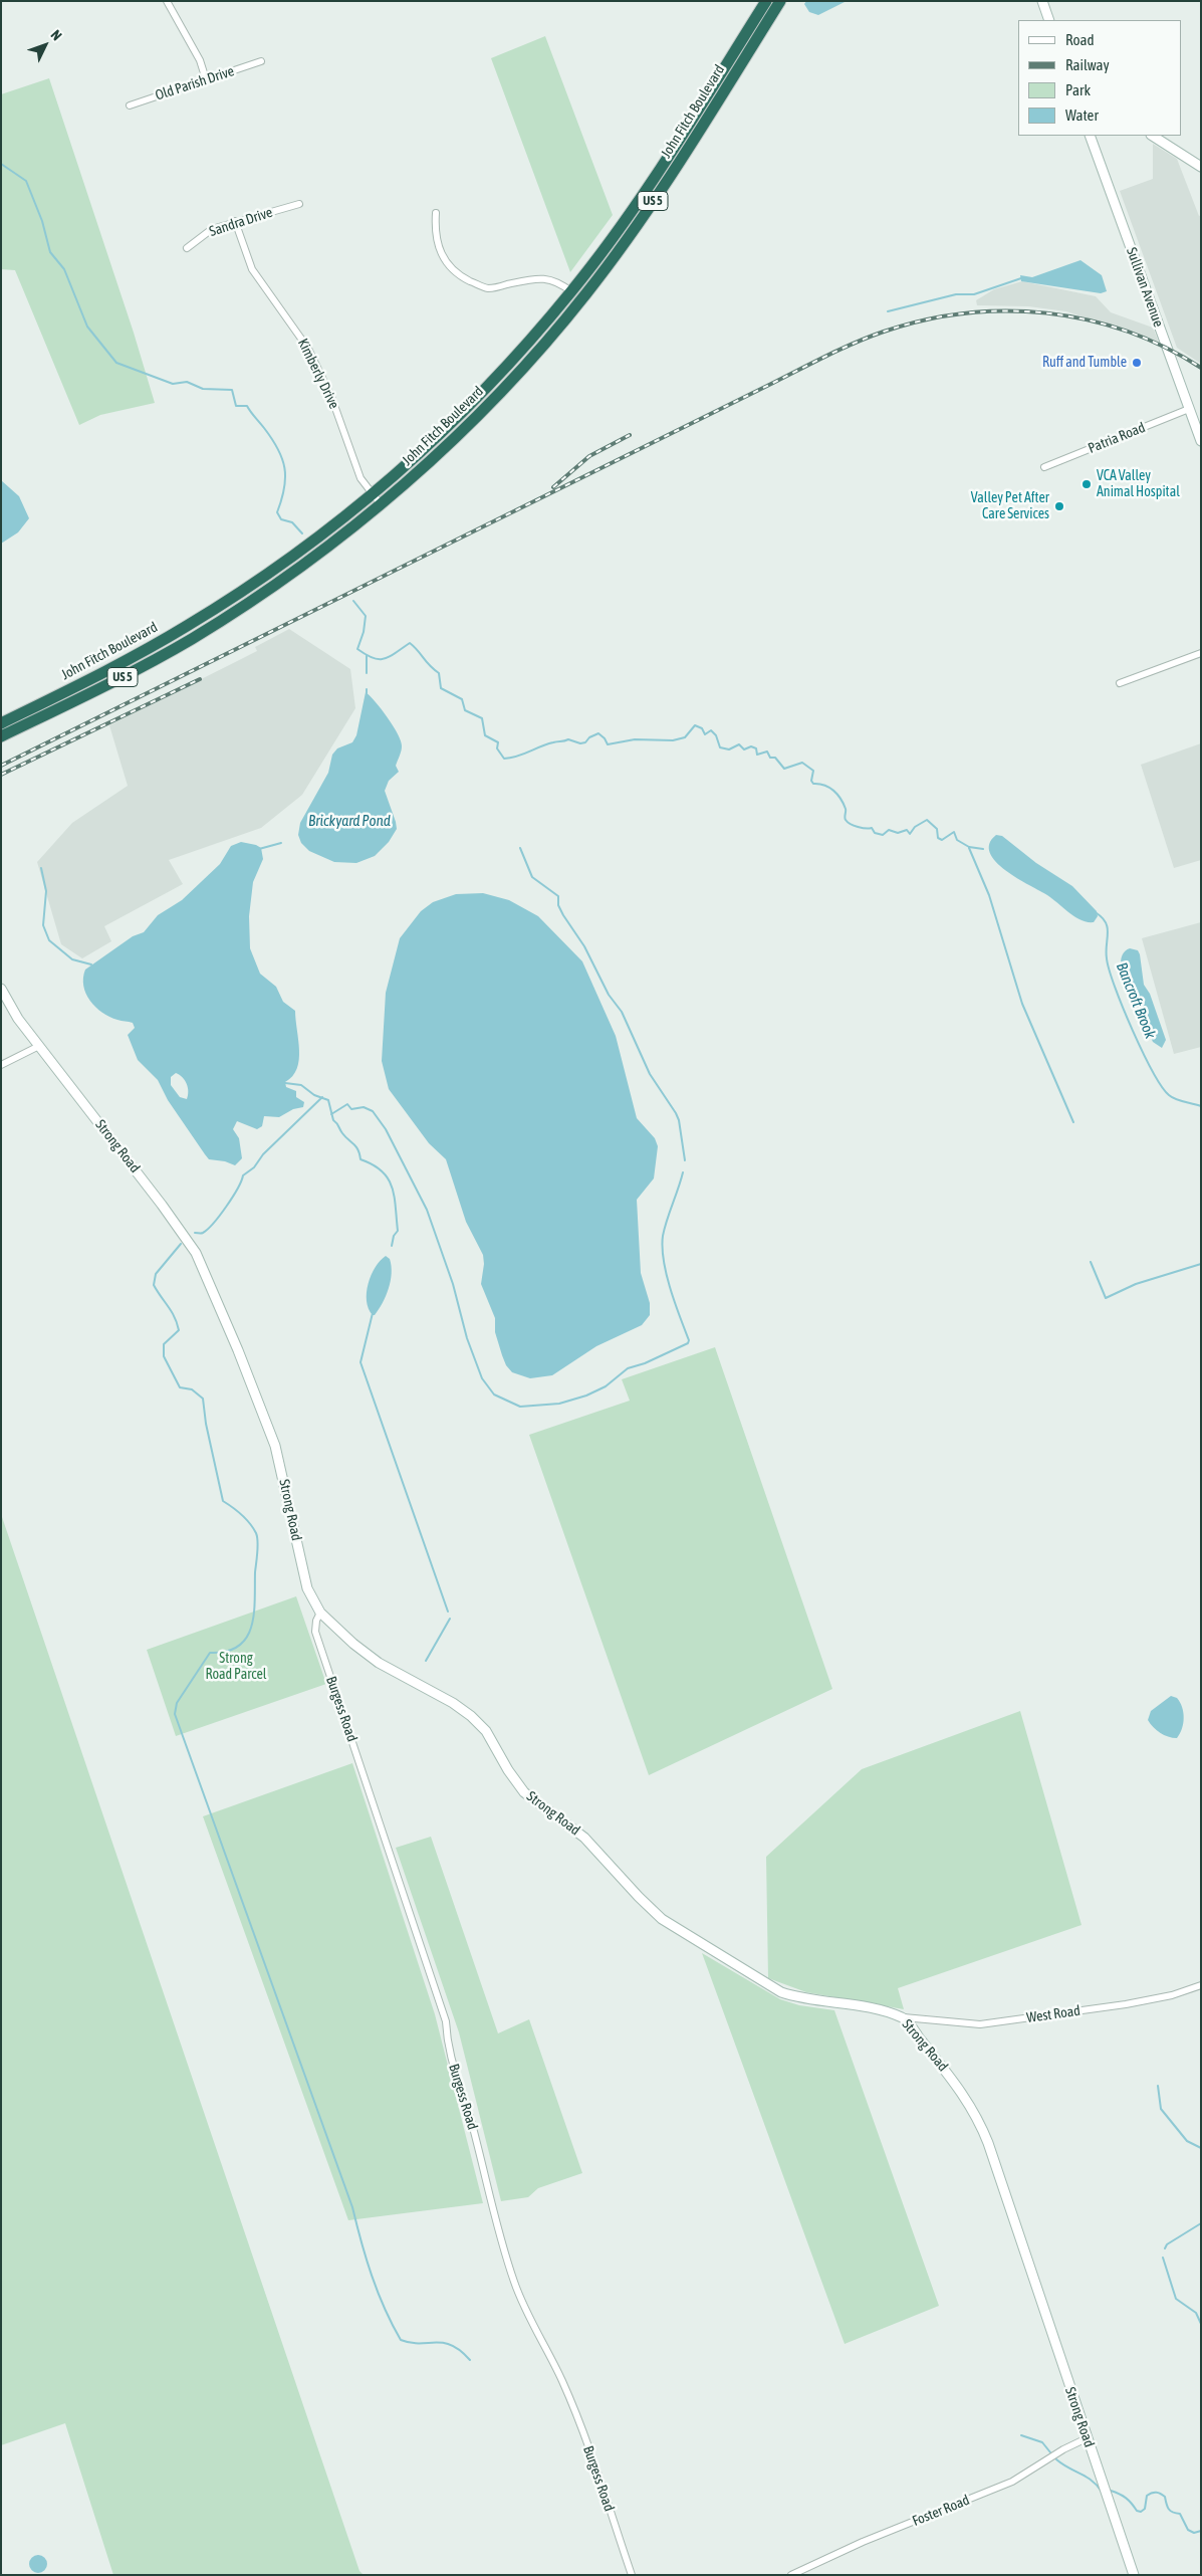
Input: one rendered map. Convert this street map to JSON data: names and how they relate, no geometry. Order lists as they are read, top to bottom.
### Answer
{
  "streets": {
    "highway": ["John Fitch Boulevard", "US 5"],
    "street": [
      "Old Parish Drive",
      "Sandra Drive",
      "Sullivan Avenue",
      "Kimberly Drive",
      "Patria Road",
      "Strong Road",
      "Burgess Road",
      "West Road",
      "Foster Road"
    ]
  },
  "crossings": [
    ["John Fitch Boulevard", "Kimberly Drive"],
    ["Sandra Drive", "Kimberly Drive"],
    ["Sullivan Avenue", "Patria Road"],
    ["Strong Road", "Burgess Road"],
    ["Strong Road", "West Road"],
    ["Strong Road", "Foster Road"]
  ],
  "water": ["Brickyard Pond", "Bancroft Brook"],
  "parks": ["Strong Road Parcel"],
  "places": ["Ruff and Tumble", "VCA Valley Animal Hospital", "Valley Pet After Care Services"],
  "legend": [
    "Road",
    "Railway",
    "Park",
    "Water"
  ],
  "north": "top right"
}
